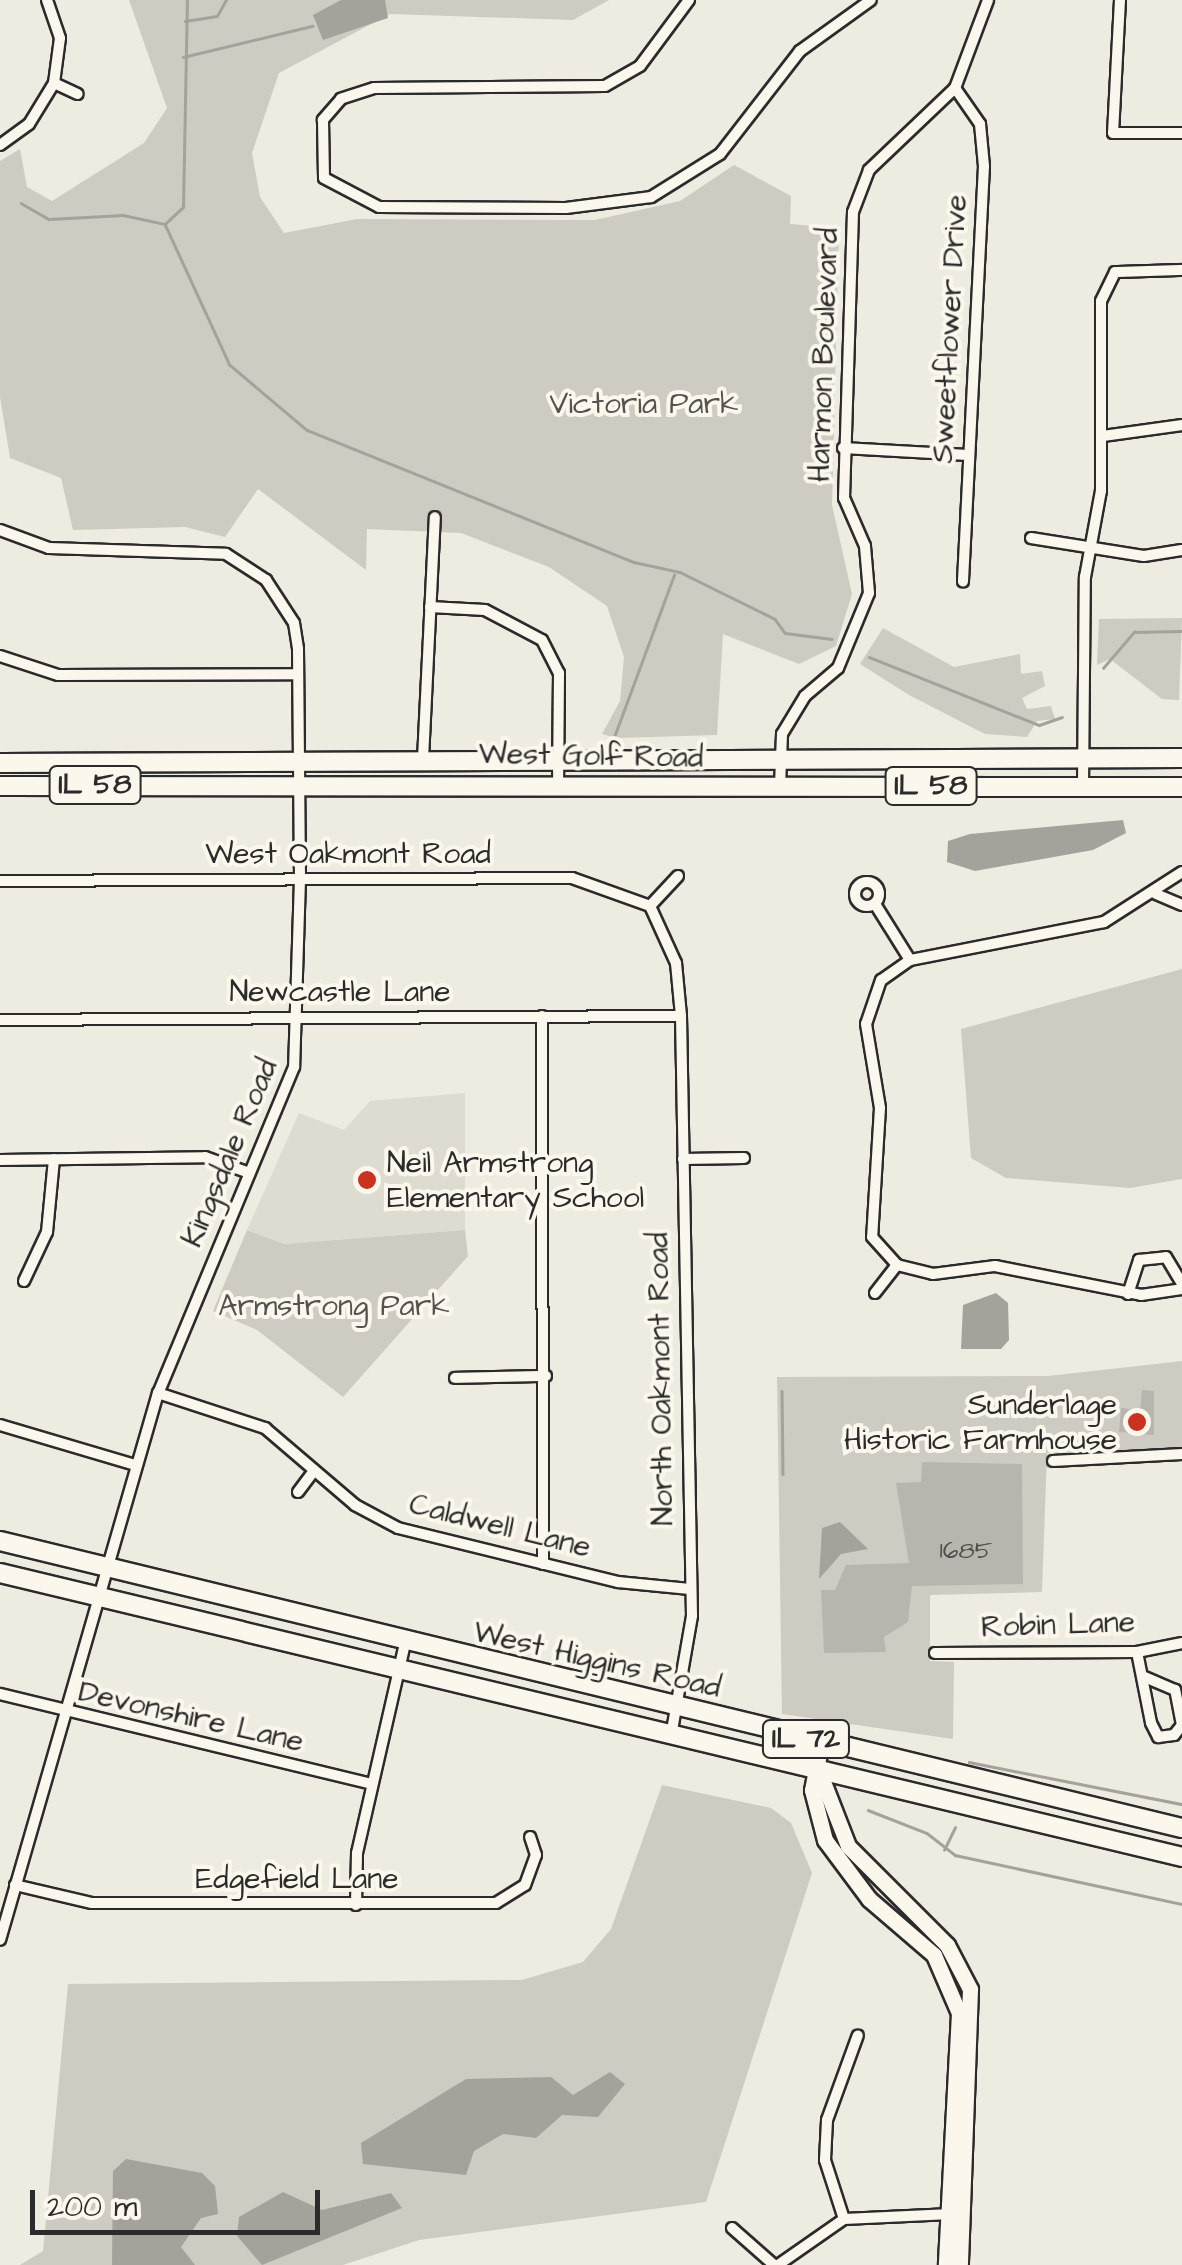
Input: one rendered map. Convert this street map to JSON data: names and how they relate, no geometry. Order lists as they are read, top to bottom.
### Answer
{
  "streets": {
    "main road": [
      "West Golf Road",
      "IL 58",
      "West Higgins Road",
      "IL 72"
    ],
    "street": [
      "Sweetflower Drive",
      "Harmon Boulevard",
      "West Oakmont Road",
      "Newcastle Lane",
      "Kingsdale Road",
      "North Oakmont Road",
      "Caldwell Lane",
      "Robin Lane",
      "Devonshire Lane",
      "Edgefield Lane"
    ]
  },
  "crossings": [
    ["Sweetflower Drive", "Harmon Boulevard"],
    ["Harmon Boulevard", "West Golf Road"],
    ["West Golf Road", "Kingsdale Road"],
    ["West Oakmont Road", "Kingsdale Road"],
    ["West Oakmont Road", "North Oakmont Road"],
    ["Newcastle Lane", "Kingsdale Road"],
    ["Newcastle Lane", "North Oakmont Road"],
    ["Kingsdale Road", "Caldwell Lane"],
    ["Kingsdale Road", "West Higgins Road"],
    ["Kingsdale Road", "Devonshire Lane"],
    ["Kingsdale Road", "Edgefield Lane"],
    ["North Oakmont Road", "Caldwell Lane"],
    ["North Oakmont Road", "West Higgins Road"]
  ],
  "parks": ["Victoria Park", "Armstrong Park"],
  "places": ["Neil Armstrong Elementary School", "Sunderlage Historic Farmhouse"],
  "house_numbers": ["1685"],
  "scale_bar": "200 m"
}
